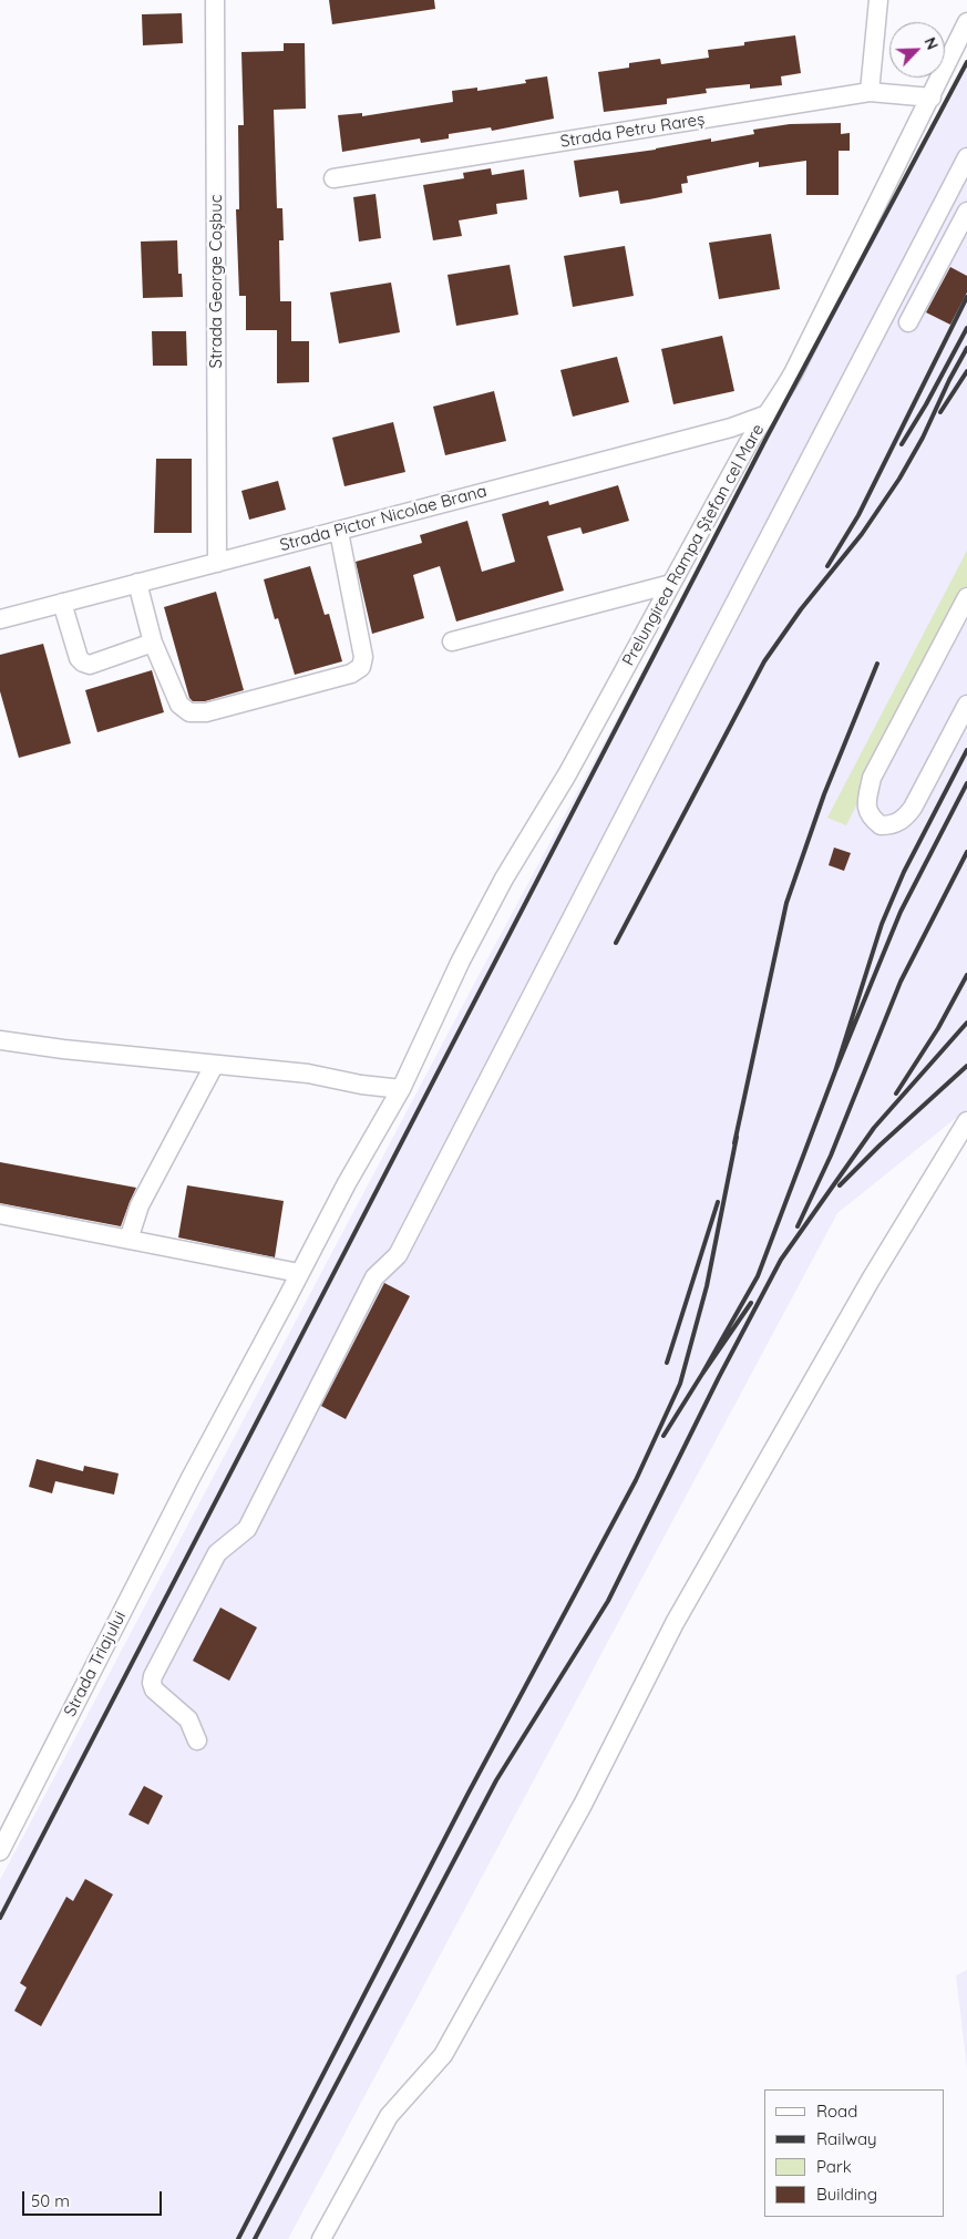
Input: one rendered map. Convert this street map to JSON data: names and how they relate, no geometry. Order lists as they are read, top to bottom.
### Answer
{
  "streets": {
    "street": [
      "Strada Petru Rareș",
      "Strada George Coșbuc",
      "Strada Pictor Nicolae Brana",
      "Prelungirea Rampa Ștefan cel Mare",
      "Strada Triajului"
    ]
  },
  "crossings": [
    ["Strada Petru Rareș", "Prelungirea Rampa Ștefan cel Mare"],
    ["Strada George Coșbuc", "Strada Pictor Nicolae Brana"],
    ["Strada Pictor Nicolae Brana", "Prelungirea Rampa Ștefan cel Mare"],
    ["Prelungirea Rampa Ștefan cel Mare", "Strada Triajului"]
  ],
  "legend": [
    "Road",
    "Railway",
    "Park",
    "Building"
  ],
  "scale_bar": "50 m",
  "north": "top right"
}
